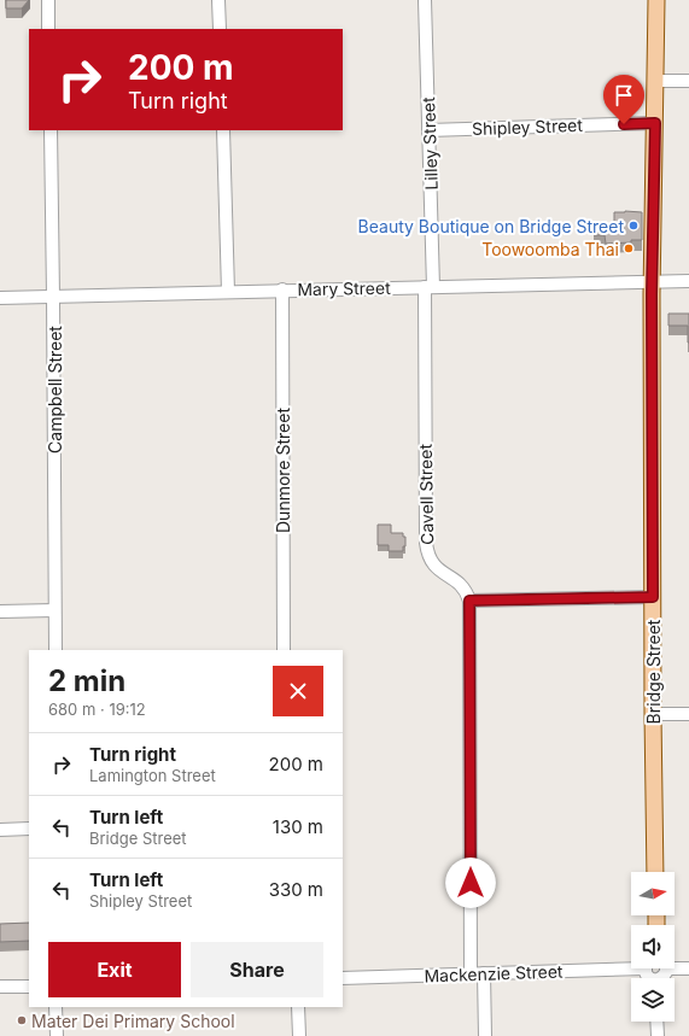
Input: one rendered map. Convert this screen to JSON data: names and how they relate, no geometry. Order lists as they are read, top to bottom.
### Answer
{
  "streets": {
    "main road": ["Bridge Street"],
    "street": [
      "Shipley Street",
      "Lilley Street",
      "Mary Street",
      "Campbell Street",
      "Dunmore Street",
      "Cavell Street",
      "Mackenzie Street"
    ]
  },
  "crossings": [
    ["Shipley Street", "Lilley Street"],
    ["Shipley Street", "Bridge Street"],
    ["Lilley Street", "Mary Street"],
    ["Lilley Street", "Cavell Street"],
    ["Mary Street", "Campbell Street"],
    ["Mary Street", "Dunmore Street"],
    ["Mary Street", "Cavell Street"],
    ["Mary Street", "Bridge Street"]
  ],
  "places": ["Beauty Boutique on Bridge Street", "Toowoomba Thai", "Mater Dei Primary School"],
  "north": "right",
  "page": {
    "turn": ["200 m", "Turn right"],
    "heading": ["2 min", "680 m · 19:12"],
    "list": [
      {
        "name": "Turn right",
        "note": "Lamington Street",
        "value": "200 m"
      },
      {
        "name": "Turn left",
        "note": "Bridge Street",
        "value": "130 m"
      },
      {
        "name": "Turn left",
        "note": "Shipley Street",
        "value": "330 m"
      }
    ],
    "buttons": ["Exit", "Share"]
  }
}
